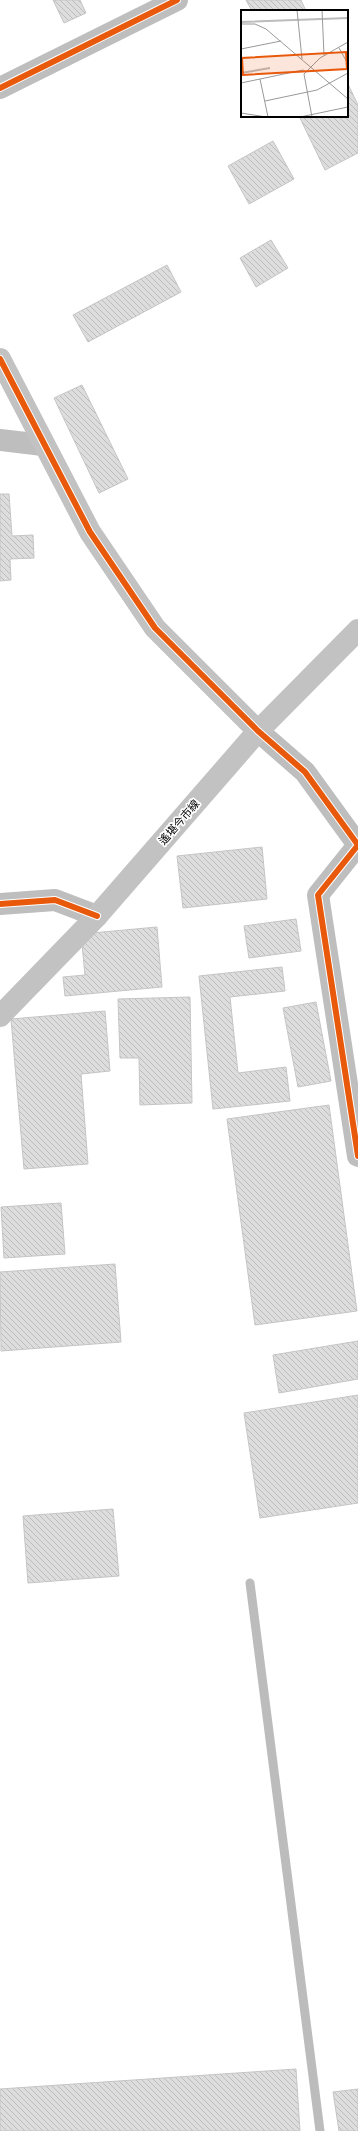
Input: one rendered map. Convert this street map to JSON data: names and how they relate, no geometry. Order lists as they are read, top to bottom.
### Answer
{
  "streets": {
    "main road": ["遙堪今市線"]
  }
}
